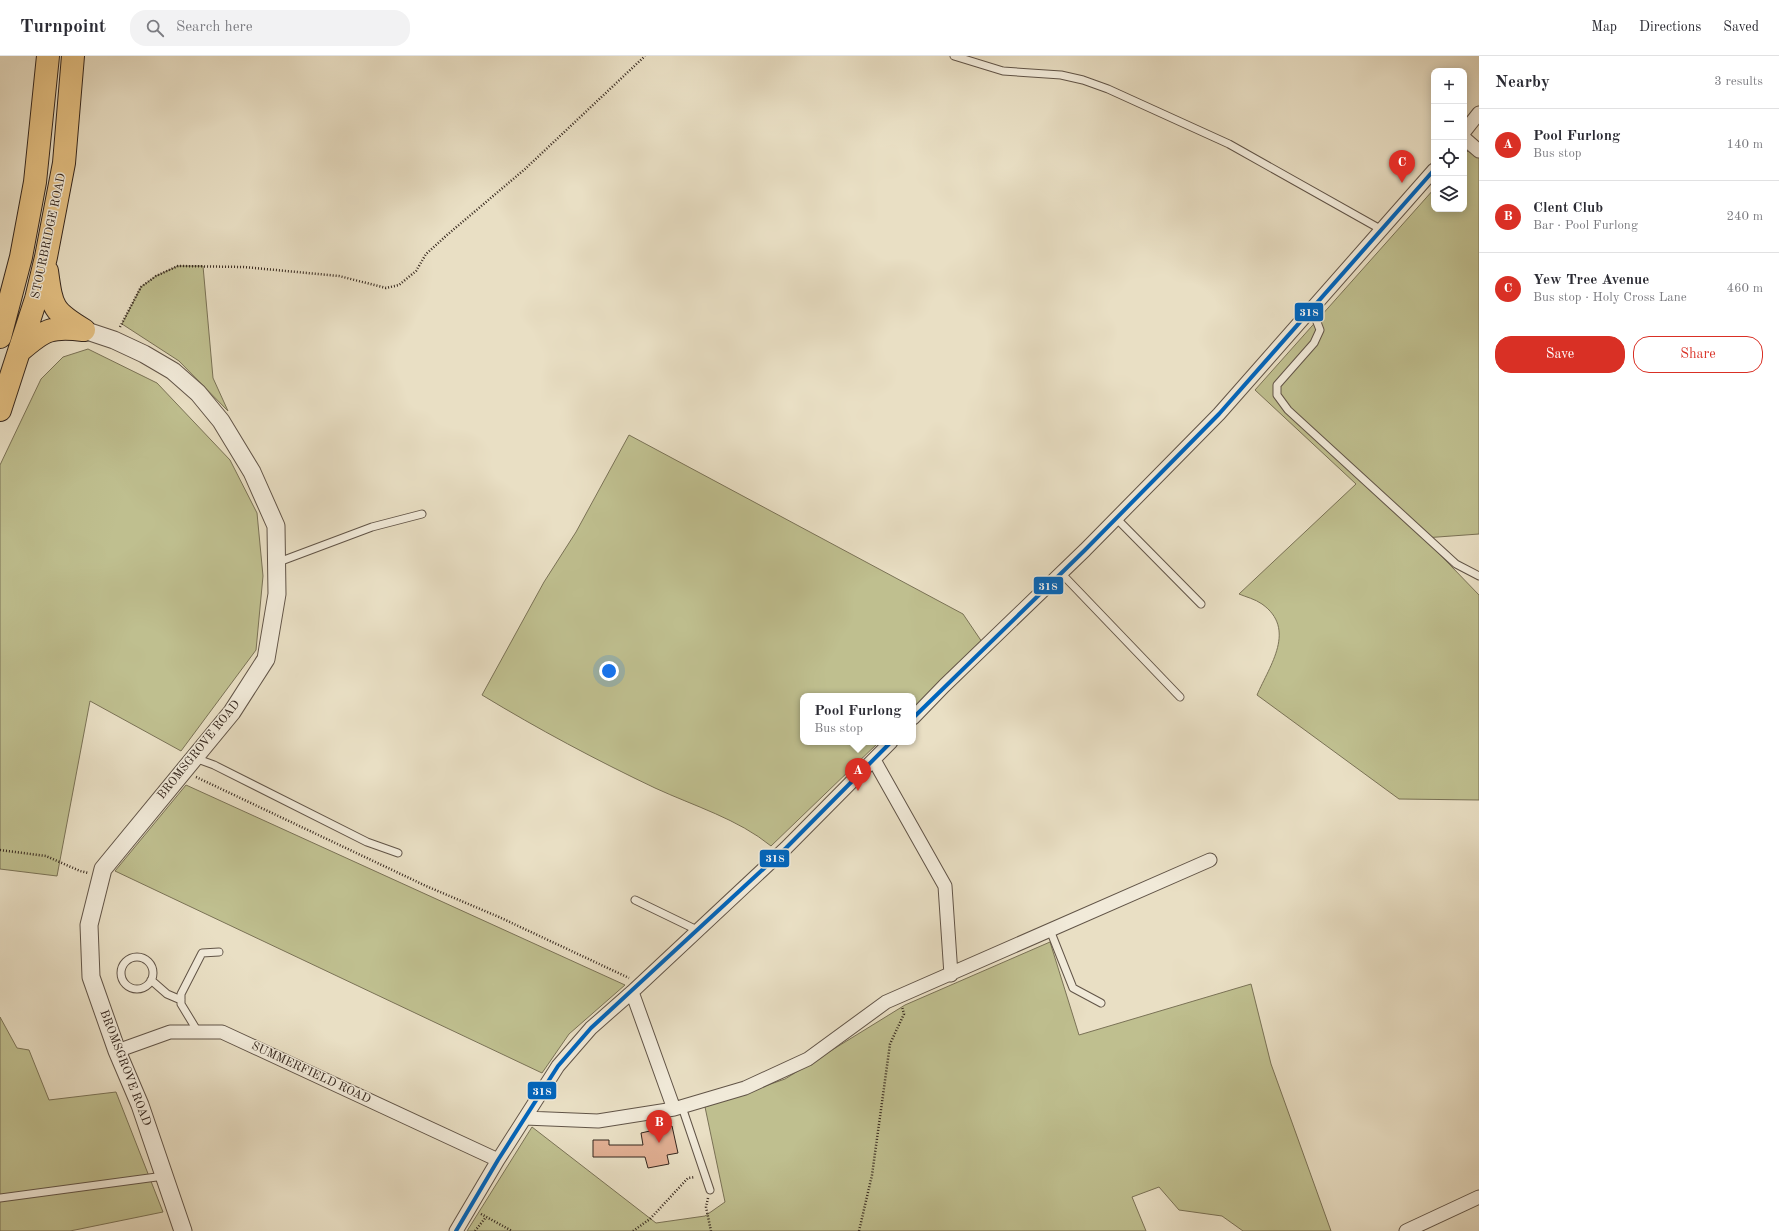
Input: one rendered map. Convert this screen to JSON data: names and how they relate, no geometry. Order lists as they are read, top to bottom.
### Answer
{
  "streets": {
    "highway": ["STOURBRIDGE ROAD"],
    "street": ["BROMSGROVE ROAD", "SUMMERFIELD ROAD"]
  },
  "crossings": [
    ["BROMSGROVE ROAD", "SUMMERFIELD ROAD"]
  ],
  "lines": ["transit line 318"],
  "page": {
    "header": "Turnpoint",
    "search": "Search here",
    "nav": ["Map", "Directions", "Saved"],
    "heading": ["Nearby", "3 results"],
    "map_buttons": ["+", "−"],
    "list": [
      {
        "mark": "A",
        "name": "Pool Furlong",
        "note": "Bus stop",
        "value": "140 m"
      },
      {
        "mark": "B",
        "name": "Clent Club",
        "note": "Bar · Pool Furlong",
        "value": "240 m"
      },
      {
        "mark": "C",
        "name": "Yew Tree Avenue",
        "note": "Bus stop · Holy Cross Lane",
        "value": "460 m"
      }
    ],
    "pins": ["C", "A", "B"],
    "buttons": ["Save", "Share"],
    "popup": ["Pool Furlong", "Bus stop"]
  }
}
